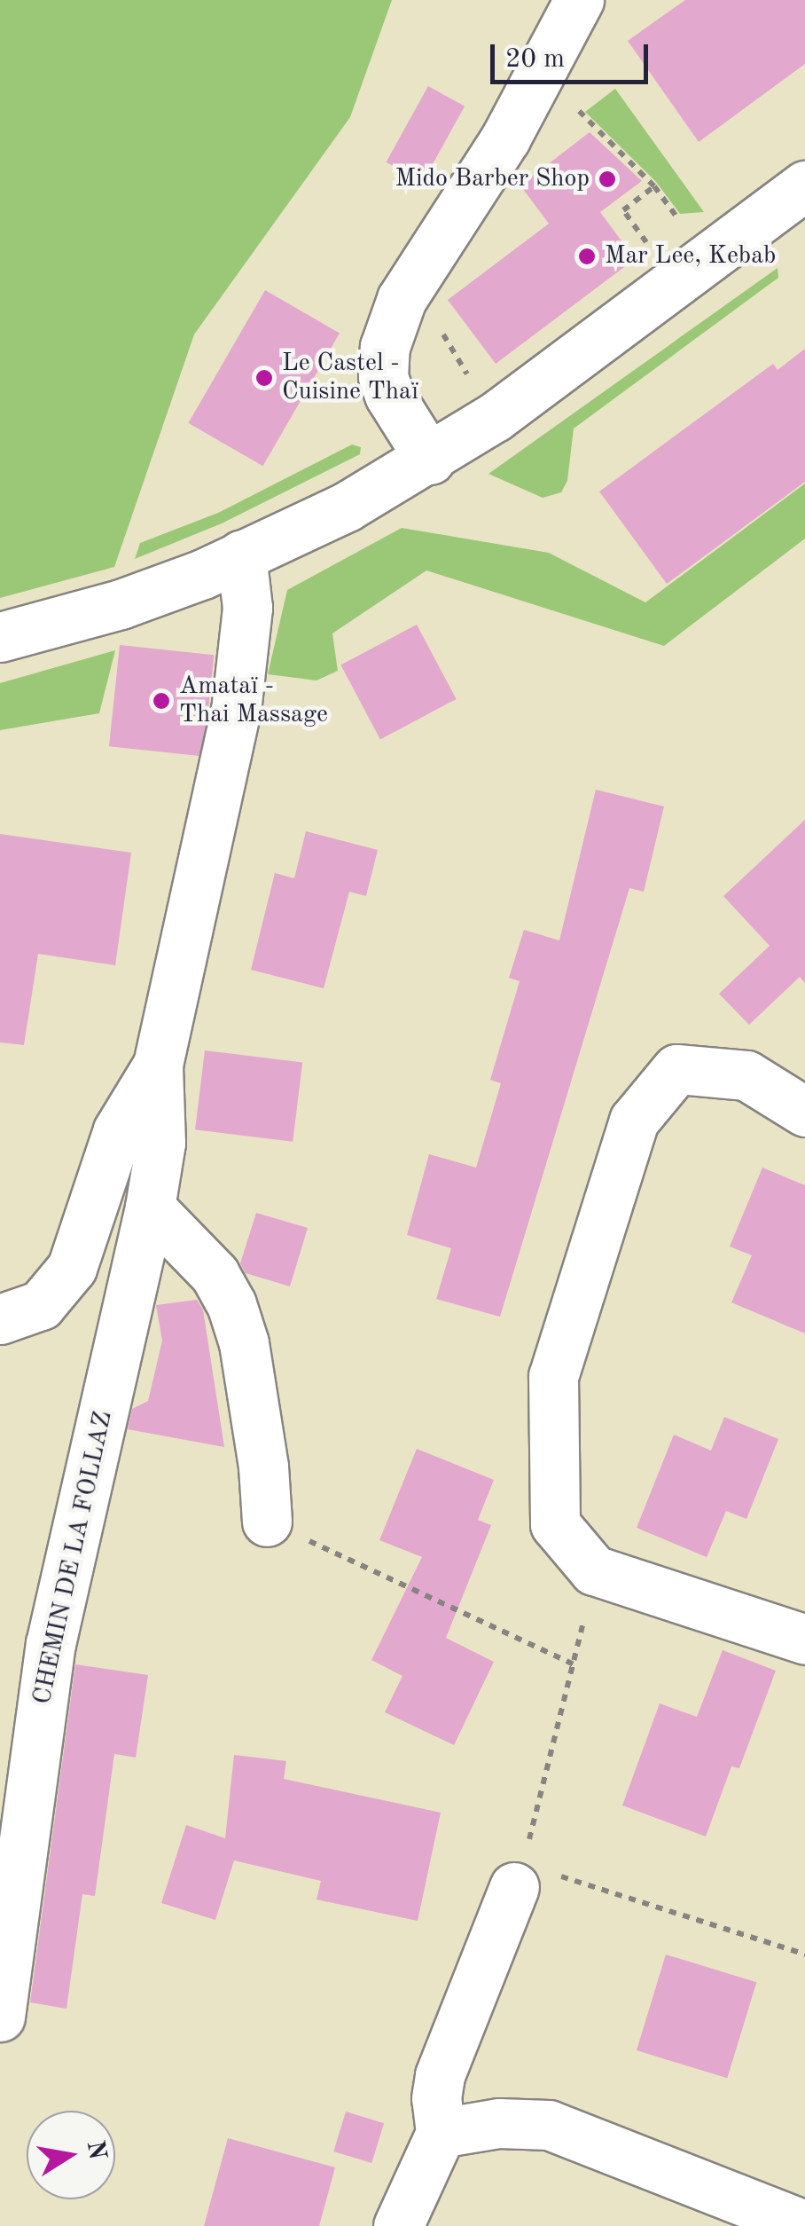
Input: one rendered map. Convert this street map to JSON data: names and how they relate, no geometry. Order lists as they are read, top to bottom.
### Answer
{
  "streets": {
    "street": ["CHEMIN DE LA FOLLAZ"]
  },
  "places": [
    "Mido Barber Shop",
    "Mar Lee, Kebab",
    "Le Castel - Cuisine Thaï",
    "Amataï - Thai Massage"
  ],
  "scale_bar": "20 m",
  "north": "right"
}
